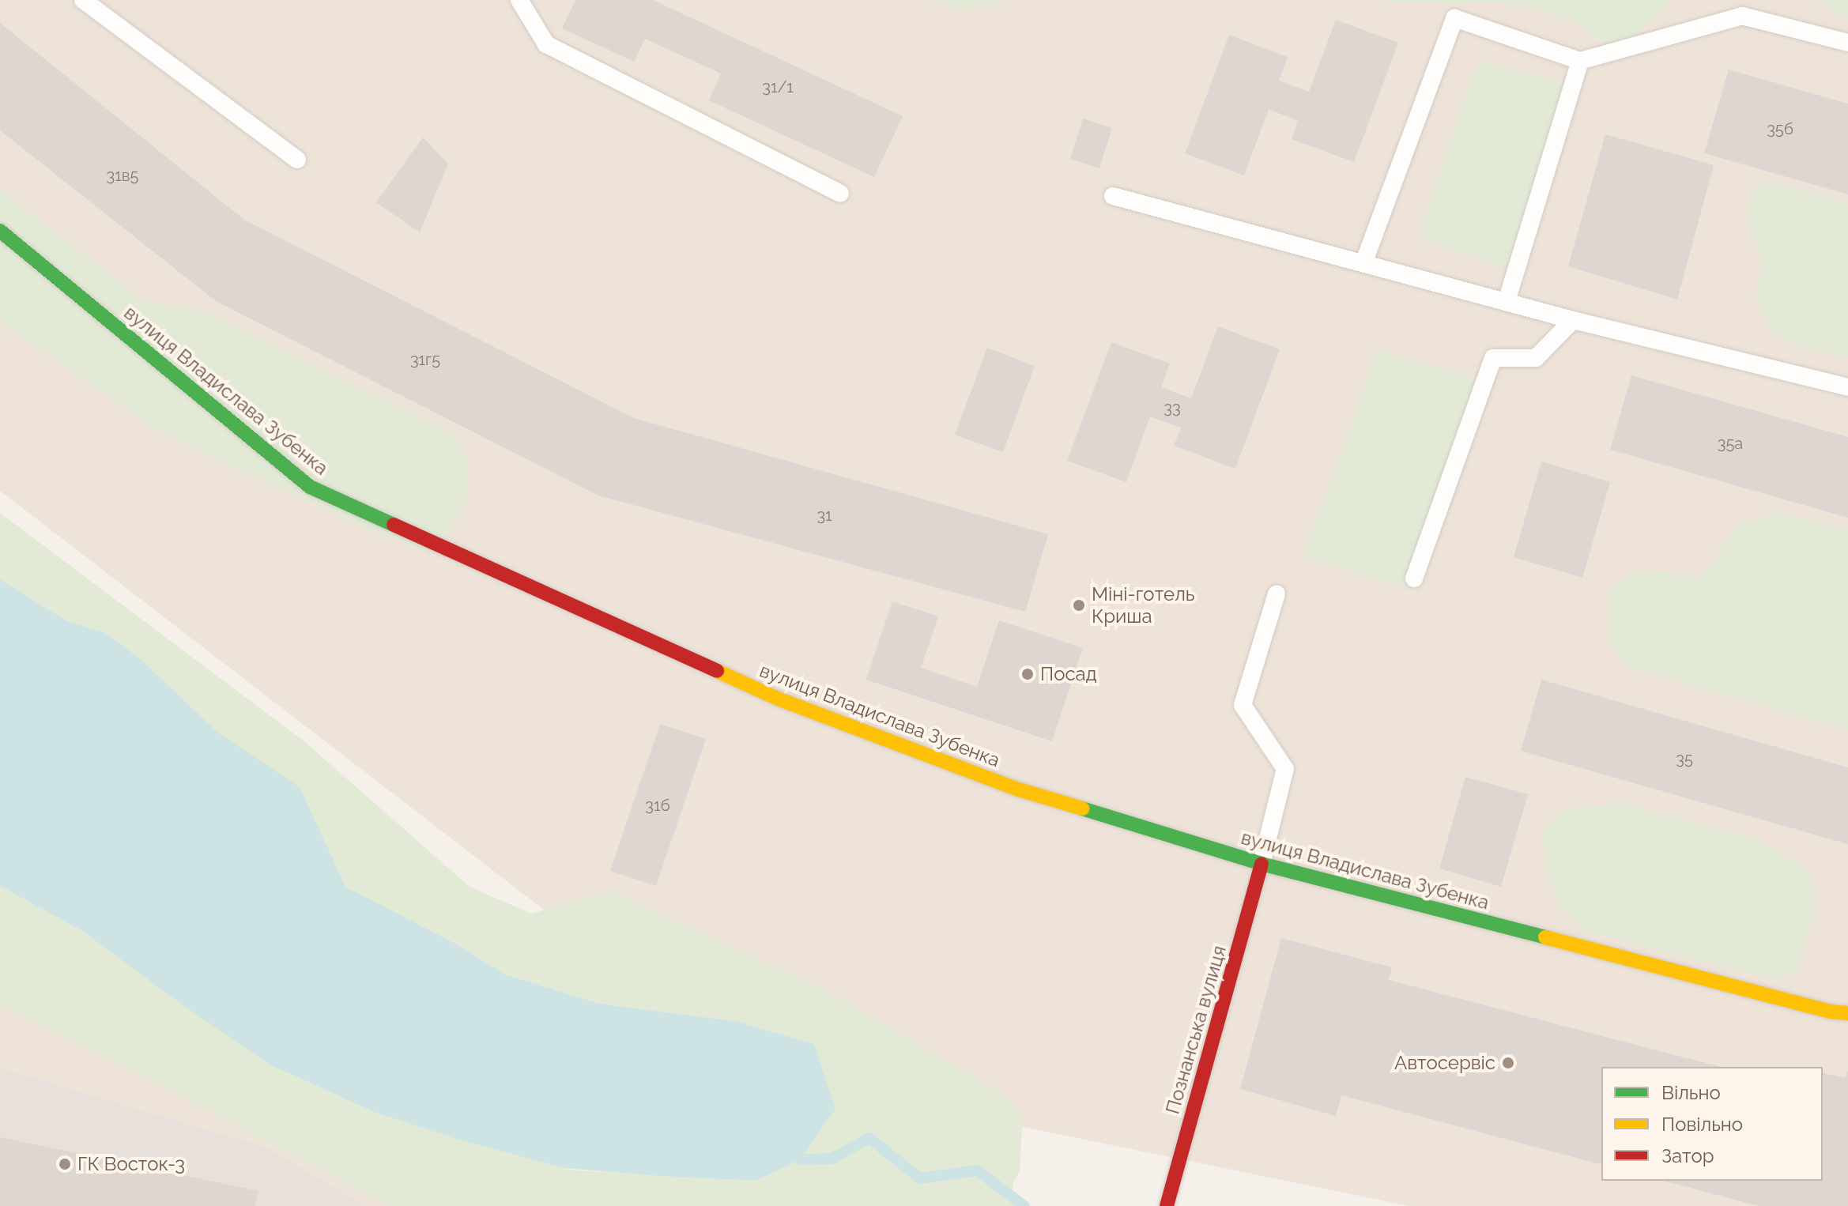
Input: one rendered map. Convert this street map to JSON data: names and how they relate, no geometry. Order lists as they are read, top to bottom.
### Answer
{
  "streets": {
    "street": ["вулиця Владислава Зубенка", "Познанська вулиця"]
  },
  "crossings": [
    ["вулиця Владислава Зубенка", "Познанська вулиця"]
  ],
  "places": [
    "Міні-готель Криша",
    "Посад",
    "Автосервіс",
    "ГК Восток-3"
  ],
  "house_numbers": [
    "31/1",
    "35б",
    "31в5",
    "31г5",
    "33",
    "35а",
    "31",
    "35",
    "31б"
  ],
  "legend": ["Вільно", "Повільно", "Затор"]
}
